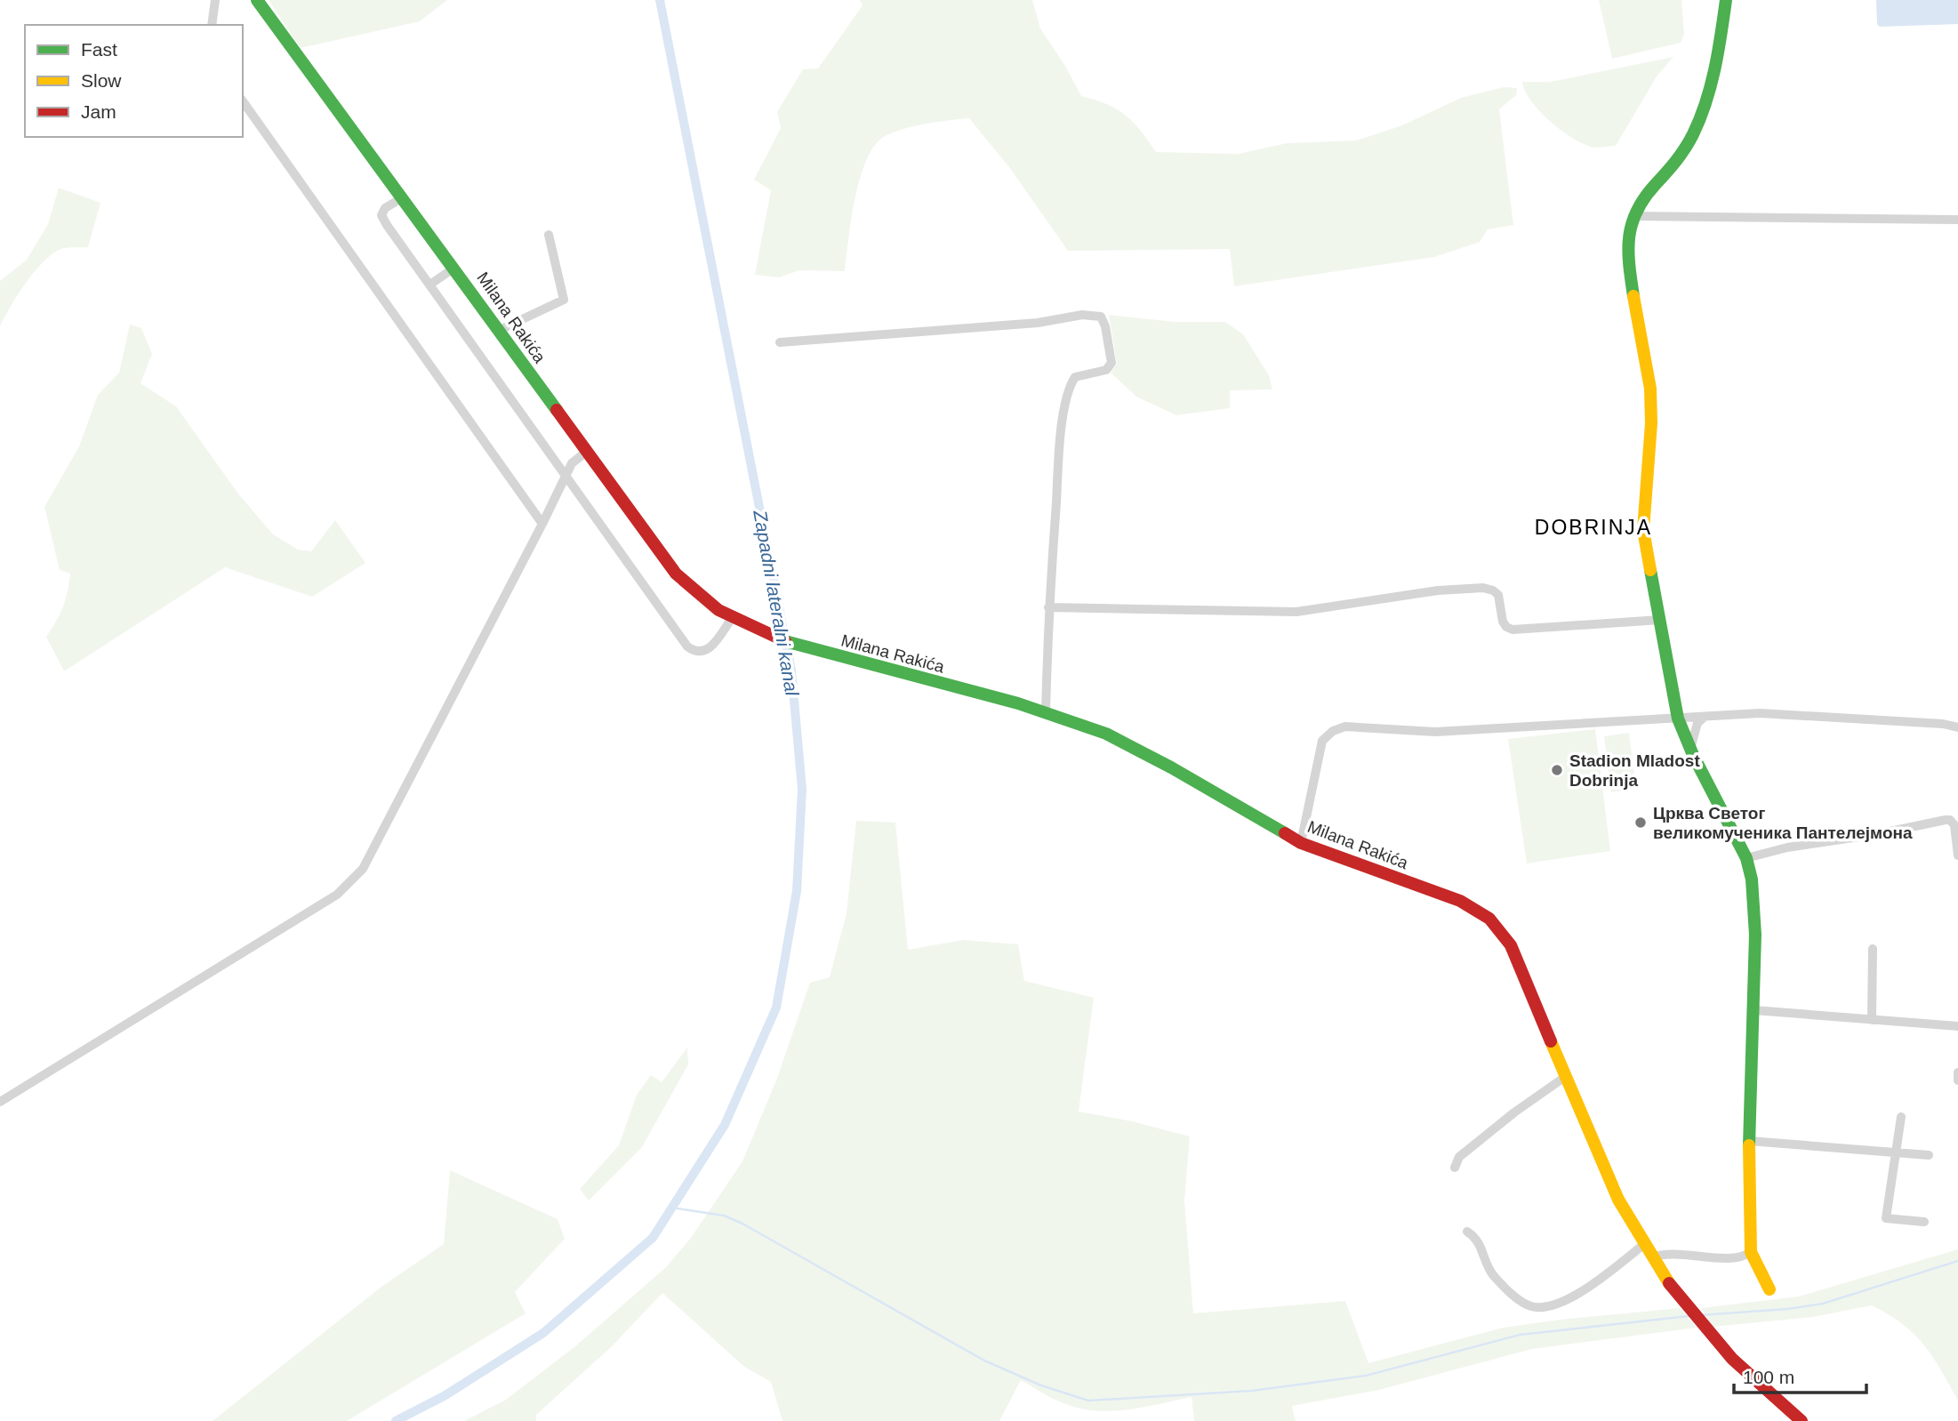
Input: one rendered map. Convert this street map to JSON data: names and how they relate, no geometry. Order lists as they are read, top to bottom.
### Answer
{
  "streets": {
    "main road": ["Milana Rakića"]
  },
  "districts": ["DOBRINJA"],
  "water": ["Zapadni lateralni kanal"],
  "places": ["Stadion Mladost Dobrinja", "Црква Светог великомученика Пантелејмона"],
  "legend": ["Fast", "Slow", "Jam"],
  "scale_bar": "100 m"
}
